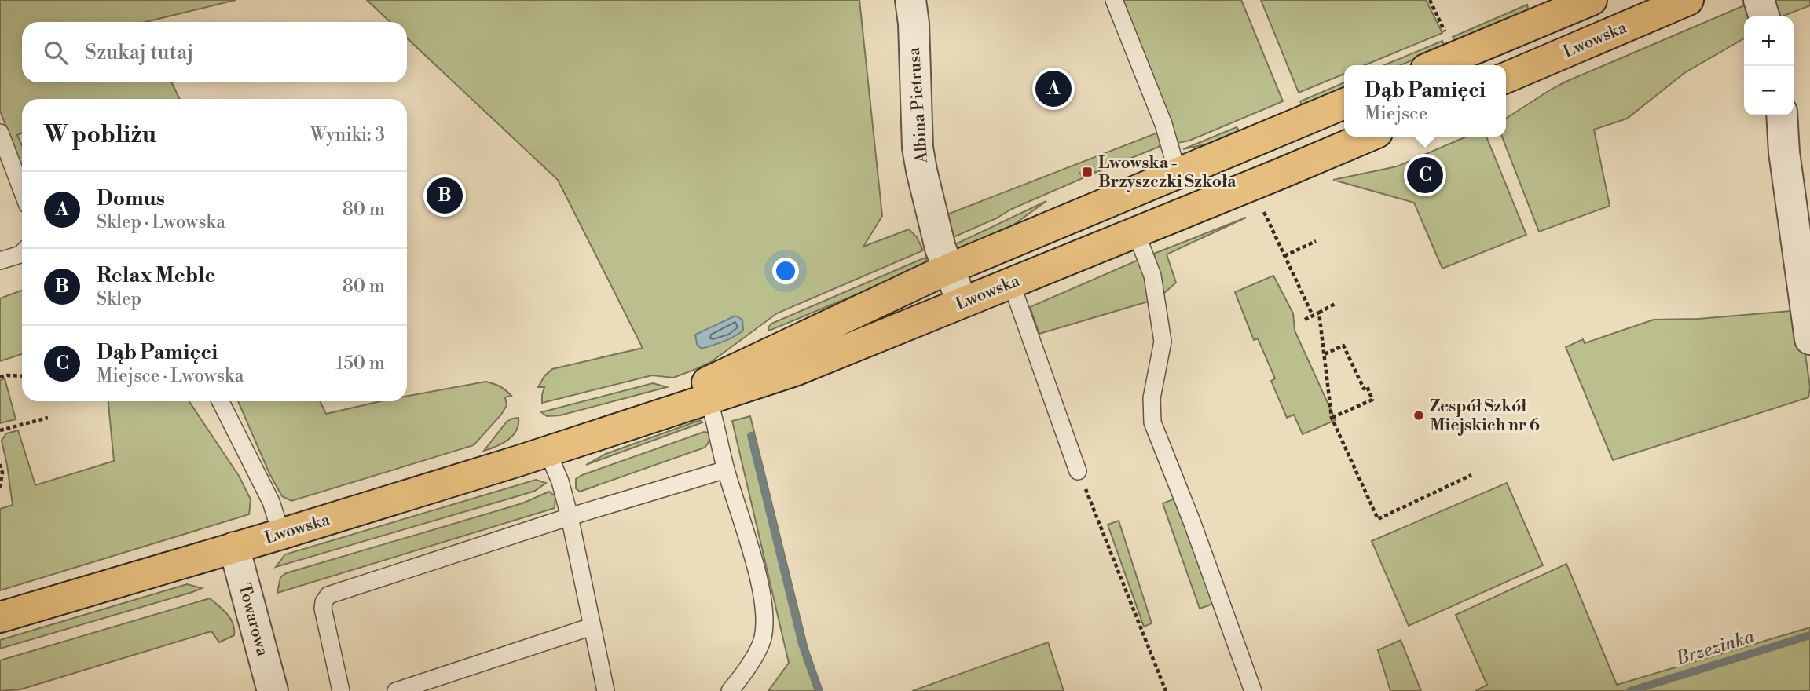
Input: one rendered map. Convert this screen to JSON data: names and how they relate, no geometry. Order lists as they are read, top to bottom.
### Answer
{
  "streets": {
    "main road": ["Lwowska"],
    "street": ["Albina Pietrusa", "Towarowa"]
  },
  "crossings": [
    ["Lwowska", "Albina Pietrusa"],
    ["Lwowska", "Towarowa"]
  ],
  "water": ["Brzezinka"],
  "places": {
    "transit": ["Lwowska - Brzyszczki Szkoła"],
    "other": ["Zespół Szkół Miejskich nr 6"]
  },
  "page": {
    "map_buttons": ["+", "−"],
    "search": "Szukaj tutaj",
    "popup": ["Dąb Pamięci", "Miejsce"],
    "pins": ["A", "C", "B"],
    "heading": ["W pobliżu", "Wyniki: 3"],
    "list": [
      {
        "mark": "A",
        "name": "Domus",
        "note": "Sklep · Lwowska",
        "value": "80 m"
      },
      {
        "mark": "B",
        "name": "Relax Meble",
        "note": "Sklep",
        "value": "80 m"
      },
      {
        "mark": "C",
        "name": "Dąb Pamięci",
        "note": "Miejsce · Lwowska",
        "value": "150 m"
      }
    ]
  }
}
